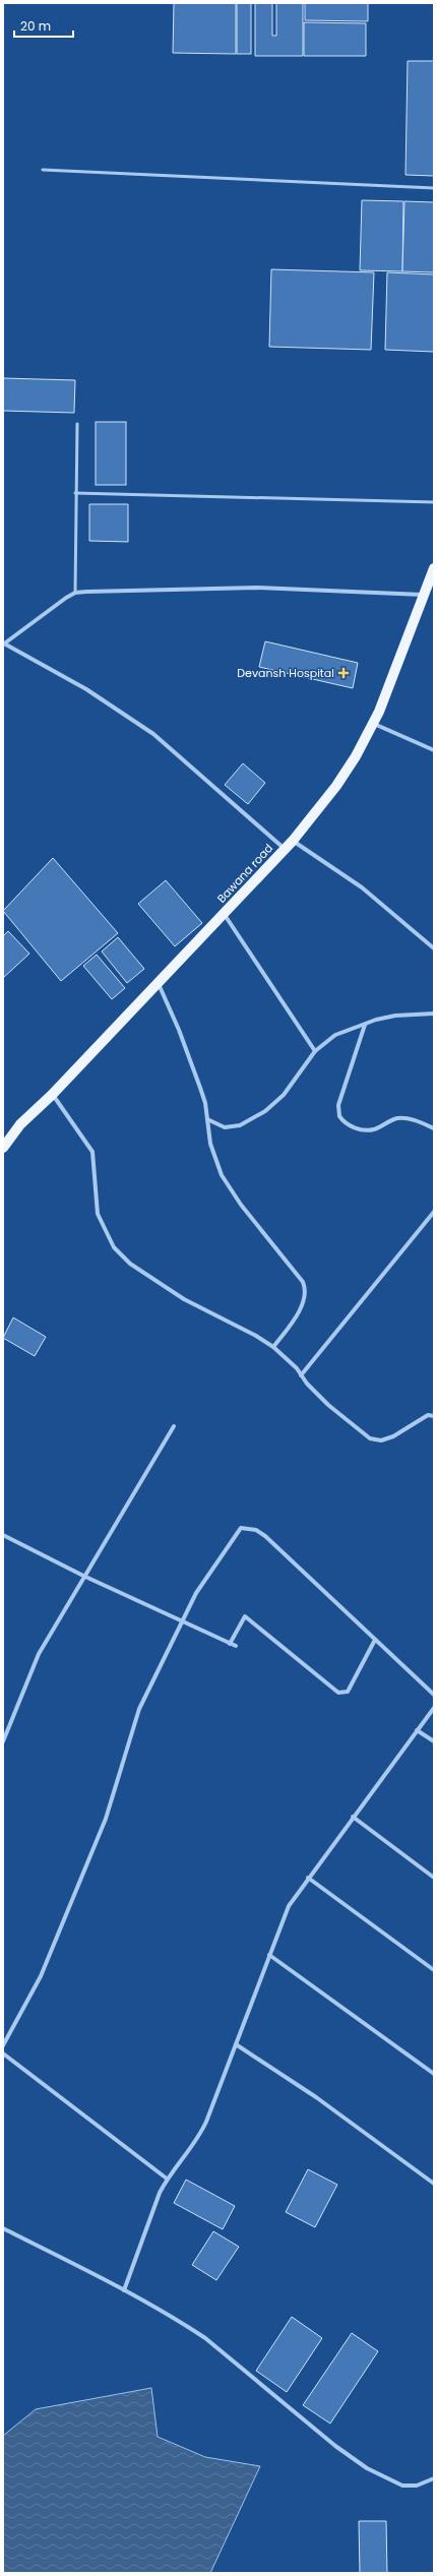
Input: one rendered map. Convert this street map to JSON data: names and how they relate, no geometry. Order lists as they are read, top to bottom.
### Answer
{
  "streets": {
    "main road": ["Bawana road"]
  },
  "places": {
    "health": ["Devansh Hospital"]
  },
  "scale_bar": "20 m"
}
